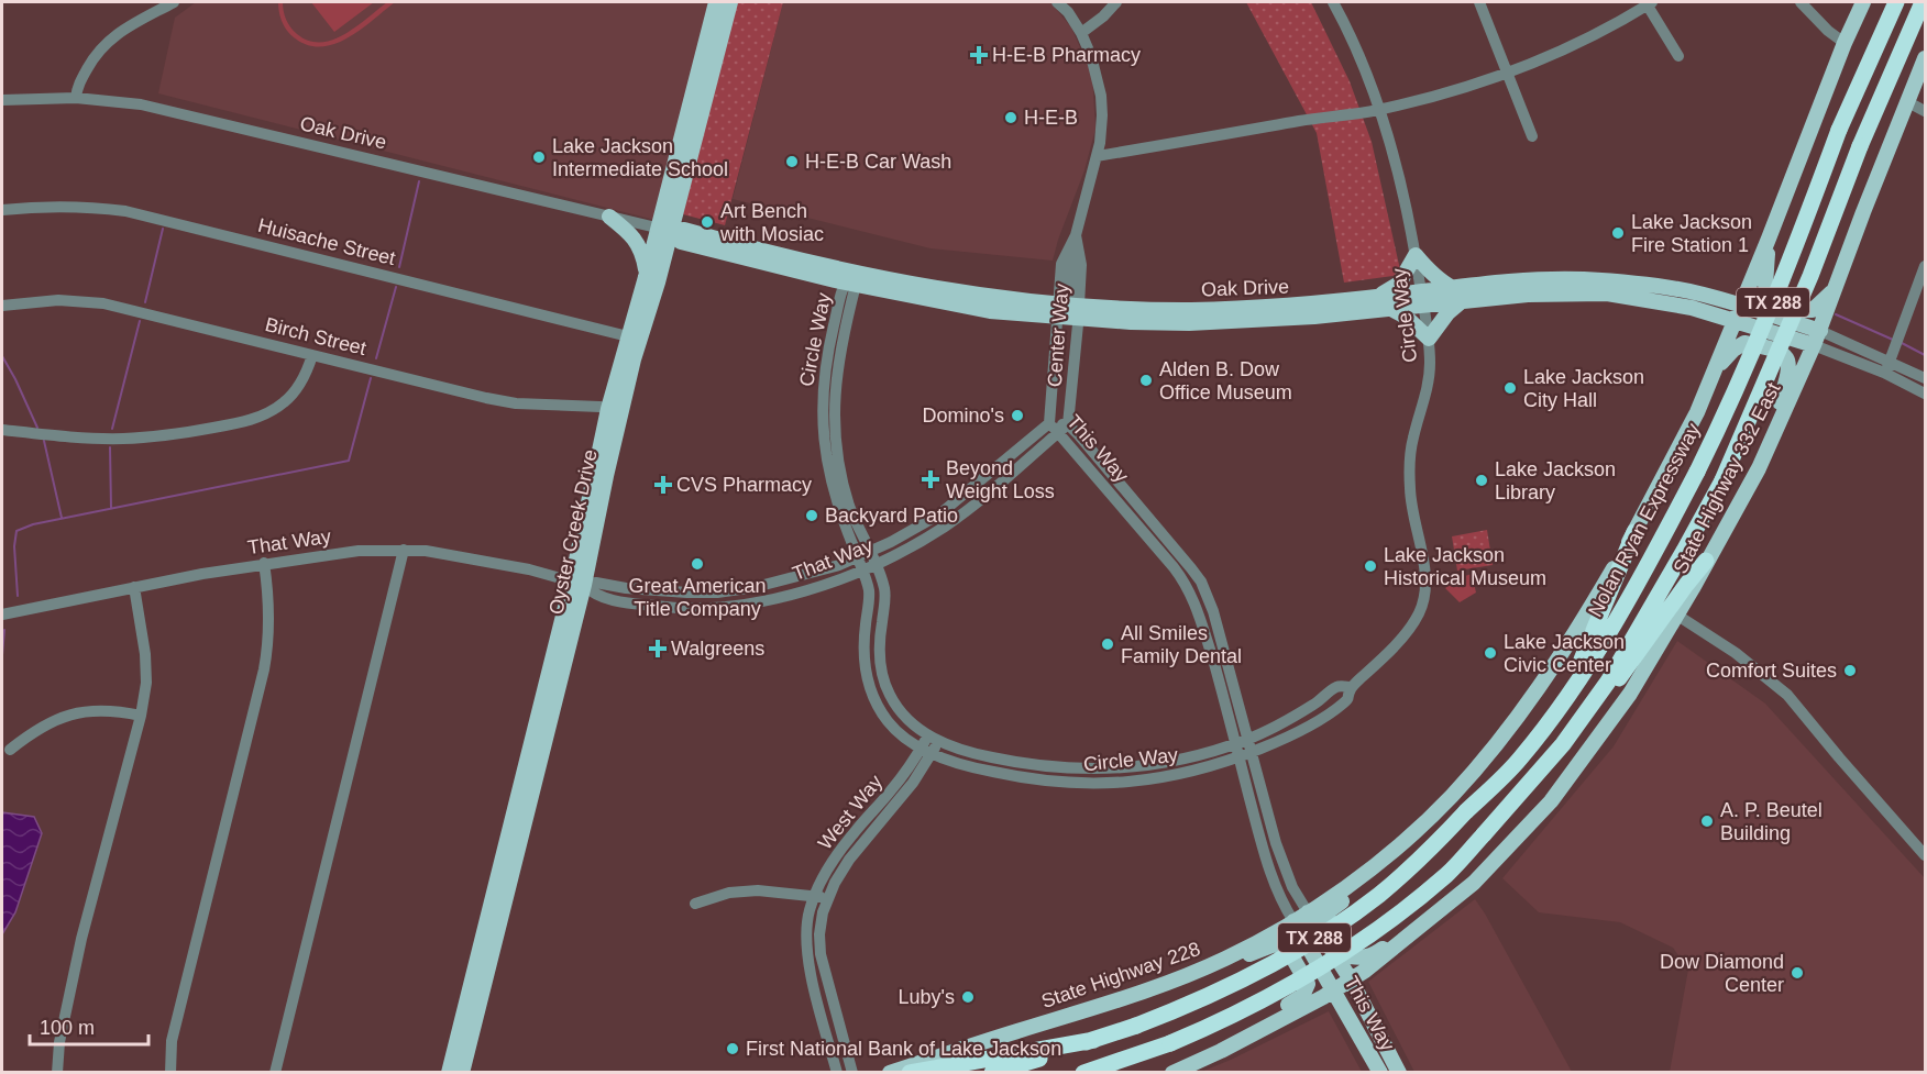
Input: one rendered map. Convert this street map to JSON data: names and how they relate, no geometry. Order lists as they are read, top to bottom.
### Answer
{
  "streets": {
    "highway": ["TX 288", "Nolan Ryan Expressway"],
    "main road": [
      "Oak Drive",
      "This Way",
      "State Highway 332 East",
      "Oyster Creek Drive",
      "State Highway 228"
    ],
    "street": [
      "Huisache Street",
      "Circle Way",
      "Center Way",
      "Birch Street",
      "That Way",
      "West Way"
    ]
  },
  "crossings": [
    ["Oak Drive", "Circle Way"],
    ["Oak Drive", "Center Way"],
    ["Oak Drive", "State Highway 332 East"],
    ["Oak Drive", "Oyster Creek Drive"],
    ["Huisache Street", "Oyster Creek Drive"],
    ["Circle Way", "This Way"],
    ["Circle Way", "That Way"],
    ["Circle Way", "West Way"],
    ["Center Way", "This Way"],
    ["Center Way", "That Way"],
    ["Birch Street", "Oyster Creek Drive"],
    ["This Way", "That Way"],
    ["This Way", "State Highway 228"],
    ["Oyster Creek Drive", "That Way"]
  ],
  "places": {
    "health": [
      "H-E-B Pharmacy",
      "Beyond Weight Loss",
      "CVS Pharmacy",
      "Walgreens"
    ],
    "other": [
      "H-E-B",
      "Lake Jackson Intermediate School",
      "H-E-B Car Wash",
      "Art Bench with Mosiac",
      "Lake Jackson Fire Station 1",
      "Alden B. Dow Office Museum",
      "Lake Jackson City Hall",
      "Domino's",
      "Lake Jackson Library",
      "Backyard Patio",
      "Great American Title Company",
      "Lake Jackson Historical Museum",
      "All Smiles Family Dental",
      "Lake Jackson Civic Center",
      "Comfort Suites",
      "A. P. Beutel Building",
      "Dow Diamond Center",
      "Luby's",
      "First National Bank of Lake Jackson"
    ]
  },
  "scale_bar": "100 m"
}
